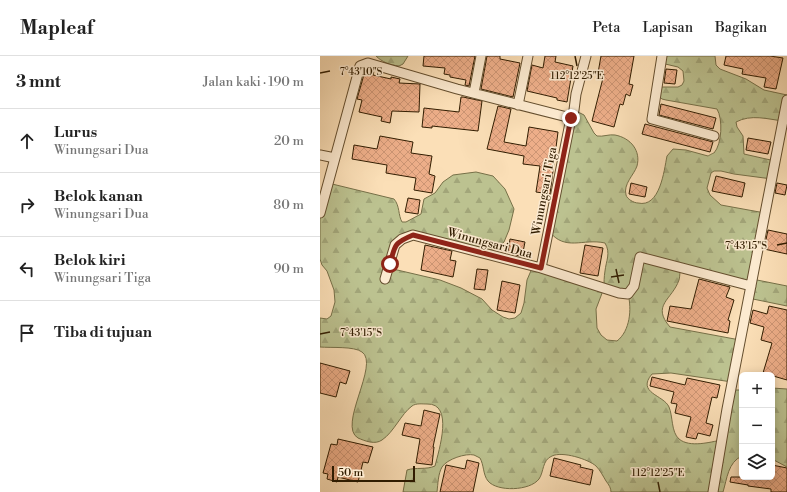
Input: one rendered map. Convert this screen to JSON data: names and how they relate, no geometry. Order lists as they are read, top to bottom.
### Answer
{
  "streets": {
    "street": ["Winungsari Tiga", "Winungsari Dua"]
  },
  "crossings": [
    ["Winungsari Tiga", "Winungsari Dua"]
  ],
  "scale_bar": "50 m",
  "page": {
    "header": "Mapleaf",
    "nav": ["Peta", "Lapisan", "Bagikan"],
    "heading": ["3 mnt", "Jalan kaki · 190 m"],
    "list": [
      ["Lurus", "Winungsari Dua", "20 m"],
      ["Belok kanan", "Winungsari Dua", "80 m"],
      ["Belok kiri", "Winungsari Tiga", "90 m"],
      "Tiba di tujuan"
    ],
    "map_buttons": ["+", "−"],
    "scale": "50 m"
  },
  "coordinates": ["7°43'10\"S", "112°12'25\"E", "7°43'15\"S"]
}
